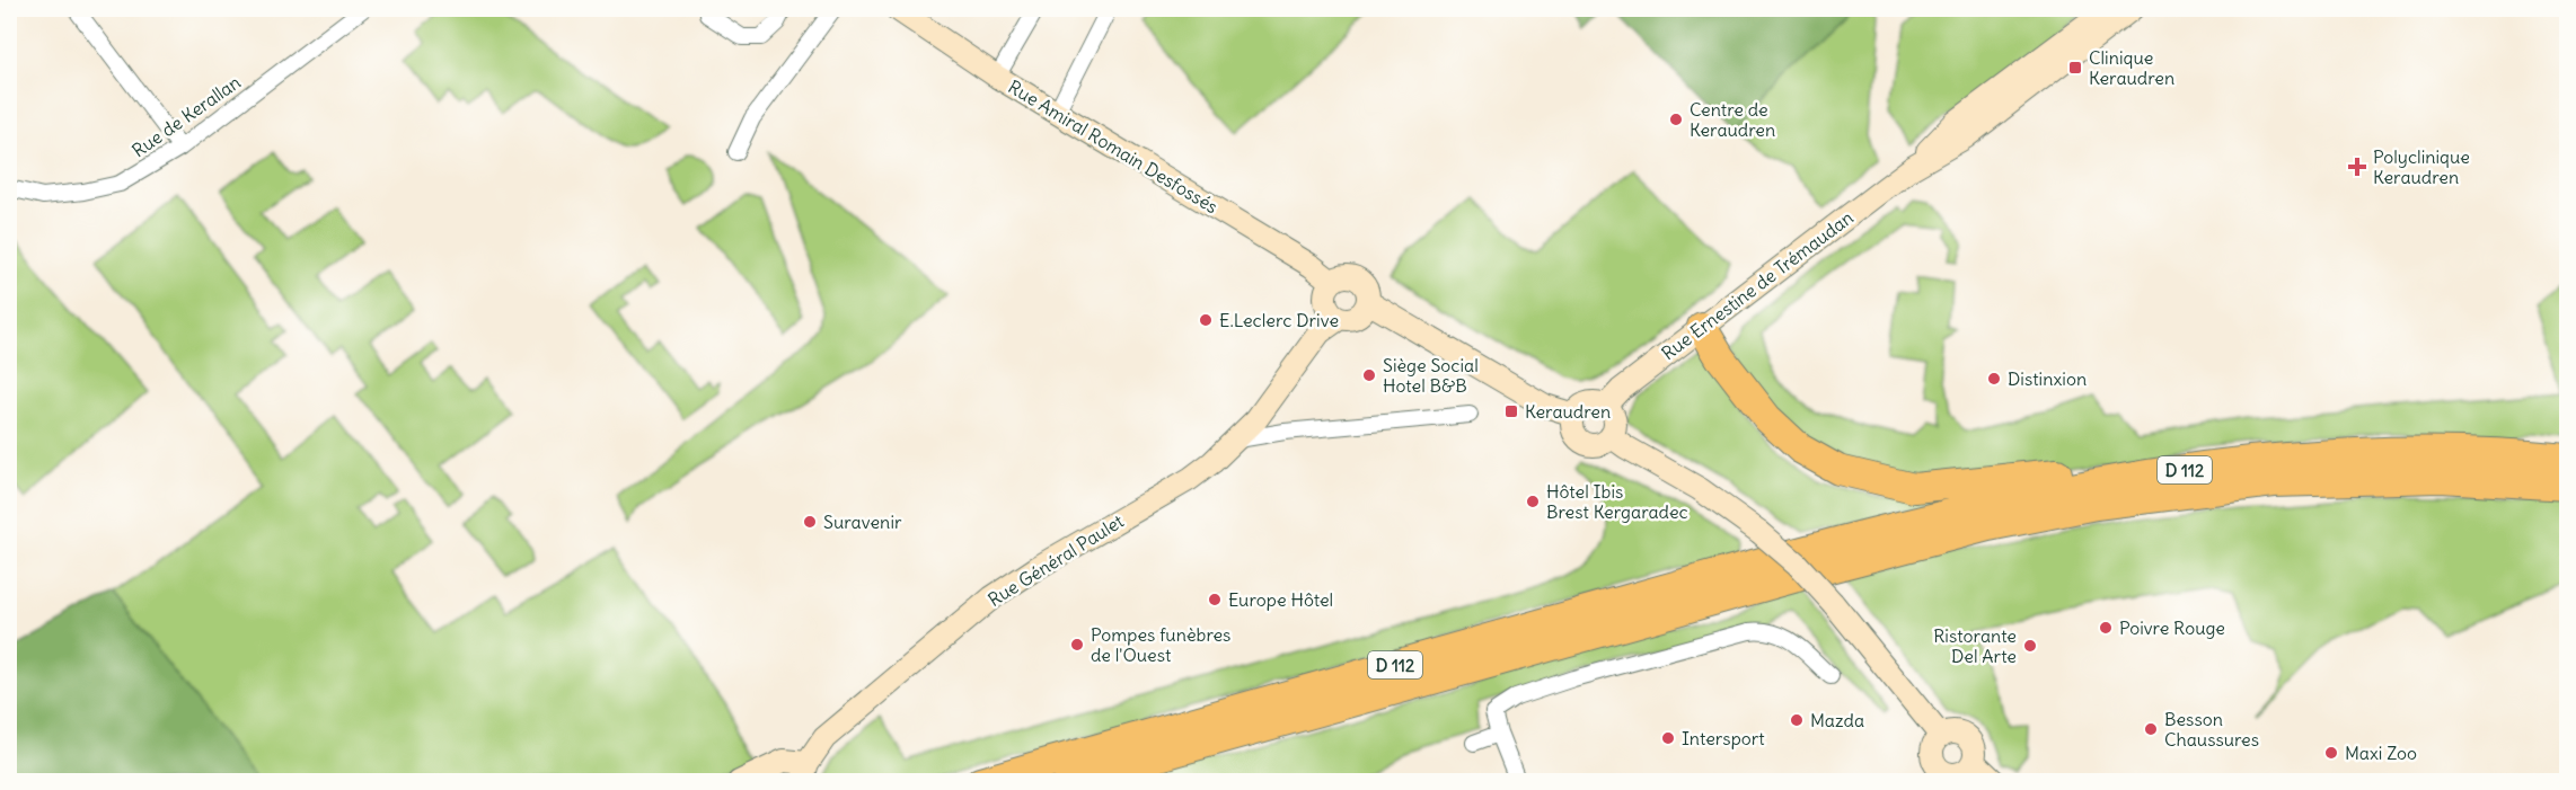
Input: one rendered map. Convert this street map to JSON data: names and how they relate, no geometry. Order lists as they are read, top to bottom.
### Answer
{
  "streets": {
    "highway": ["D 112"],
    "street": [
      "Rue de Kerallan",
      "Rue Amiral Romain Desfossés",
      "Rue Ernestine de Trémaudan",
      "Rue Général Paulet"
    ]
  },
  "crossings": [
    ["Rue Amiral Romain Desfossés", "Rue Général Paulet"]
  ],
  "places": {
    "transit": ["Clinique Keraudren", "Keraudren"],
    "other": [
      "Centre de Keraudren",
      "E.Leclerc Drive",
      "Siège Social Hotel B&B",
      "Distinxion",
      "Hôtel Ibis Brest Kergaradec",
      "Suravenir",
      "Europe Hôtel",
      "Poivre Rouge",
      "Pompes funèbres de l'Ouest",
      "Ristorante Del Arte",
      "Mazda",
      "Besson Chaussures",
      "Intersport",
      "Maxi Zoo"
    ],
    "health": ["Polyclinique Keraudren"]
  }
}
